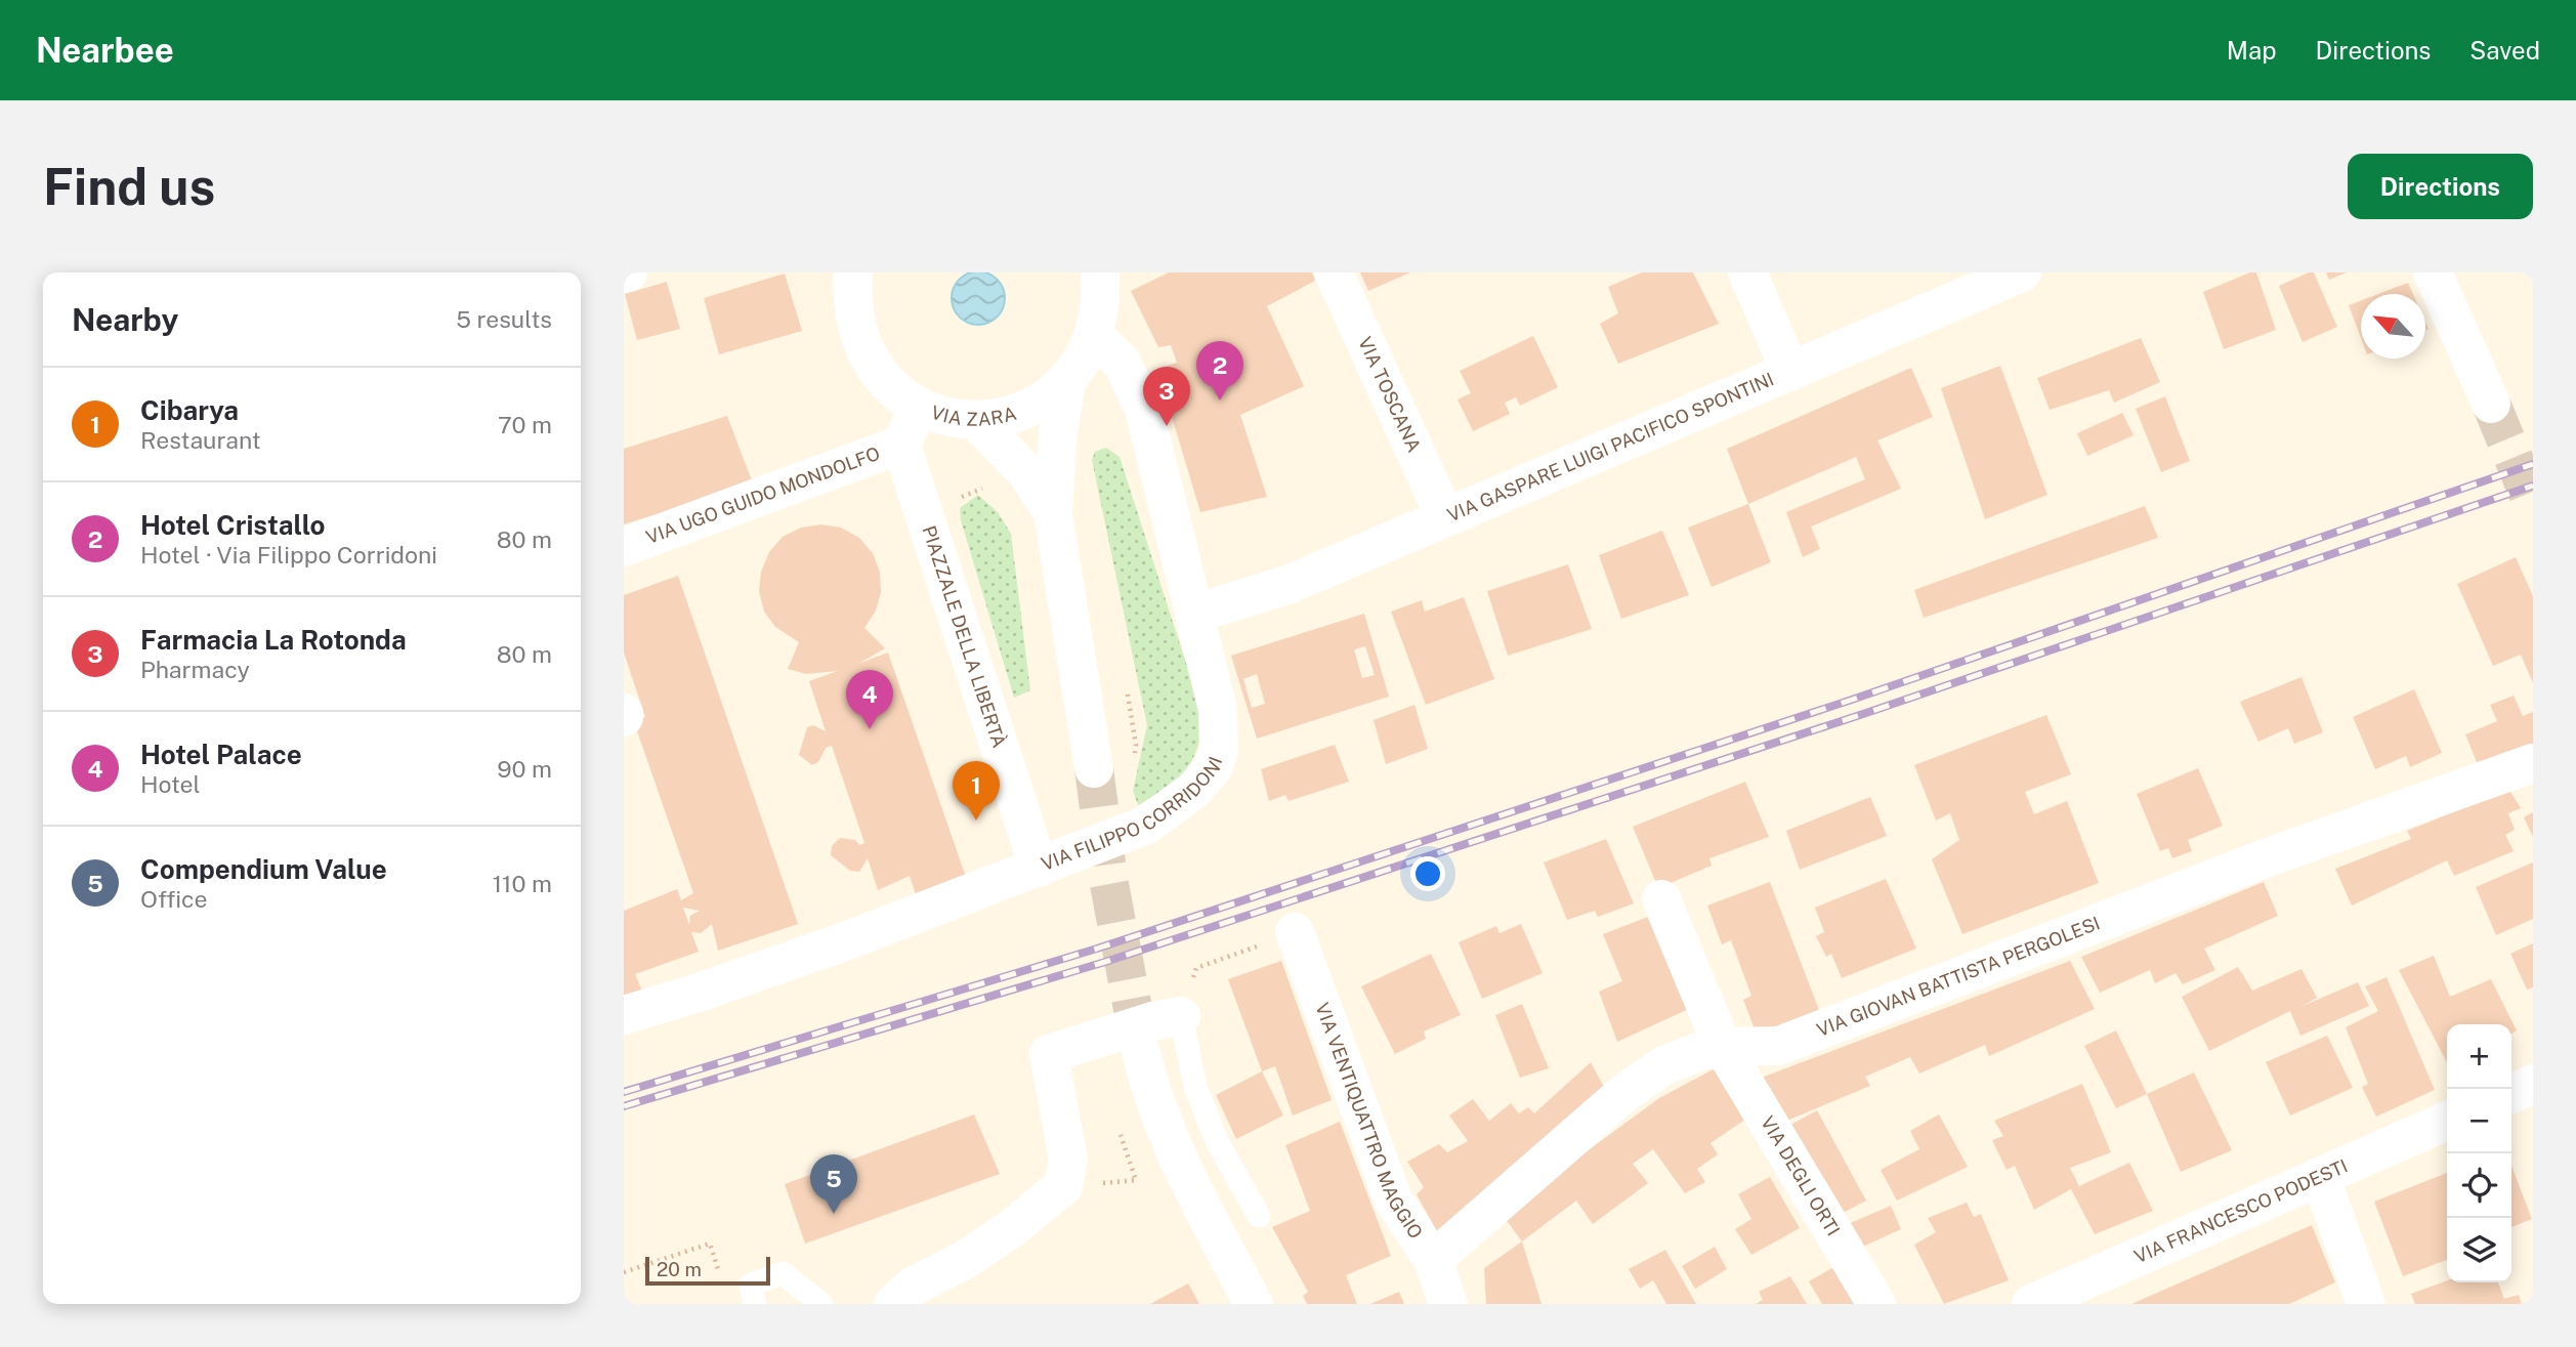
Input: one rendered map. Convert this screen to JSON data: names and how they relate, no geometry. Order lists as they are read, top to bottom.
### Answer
{
  "streets": {
    "street": [
      "VIA TOSCANA",
      "VIA ZARA",
      "VIA GASPARE LUIGI PACIFICO SPONTINI",
      "VIA UGO GUIDO MONDOLFO",
      "PIAZZALE DELLA LIBERTÀ",
      "VIA FILIPPO CORRIDONI",
      "VIA GIOVAN BATTISTA PERGOLESI",
      "VIA VENTIQUATTRO MAGGIO",
      "VIA DEGLI ORTI",
      "VIA FRANCESCO PODESTI"
    ]
  },
  "crossings": [
    ["VIA TOSCANA", "VIA GASPARE LUIGI PACIFICO SPONTINI"],
    ["VIA ZARA", "VIA FILIPPO CORRIDONI"],
    ["VIA GASPARE LUIGI PACIFICO SPONTINI", "VIA FILIPPO CORRIDONI"],
    ["VIA UGO GUIDO MONDOLFO", "PIAZZALE DELLA LIBERTÀ"],
    ["PIAZZALE DELLA LIBERTÀ", "VIA FILIPPO CORRIDONI"],
    ["VIA GIOVAN BATTISTA PERGOLESI", "VIA VENTIQUATTRO MAGGIO"],
    ["VIA GIOVAN BATTISTA PERGOLESI", "VIA DEGLI ORTI"]
  ],
  "scale_bar": "20 m",
  "north": "top left",
  "page": {
    "header": "Nearbee",
    "nav": ["Map", "Directions", "Saved"],
    "buttons": "Directions",
    "title": "Find us",
    "heading": ["Nearby", "5 results"],
    "pins": [
      "2",
      "3",
      "4",
      "1",
      "5"
    ],
    "list": [
      {
        "mark": "1",
        "name": "Cibarya",
        "note": "Restaurant",
        "value": "70 m"
      },
      {
        "mark": "2",
        "name": "Hotel Cristallo",
        "note": "Hotel · Via Filippo Corridoni",
        "value": "80 m"
      },
      {
        "mark": "3",
        "name": "Farmacia La Rotonda",
        "note": "Pharmacy",
        "value": "80 m"
      },
      {
        "mark": "4",
        "name": "Hotel Palace",
        "note": "Hotel",
        "value": "90 m"
      },
      {
        "mark": "5",
        "name": "Compendium Value",
        "note": "Office",
        "value": "110 m"
      }
    ],
    "map_buttons": ["+", "−"],
    "scale": "20 m"
  }
}
